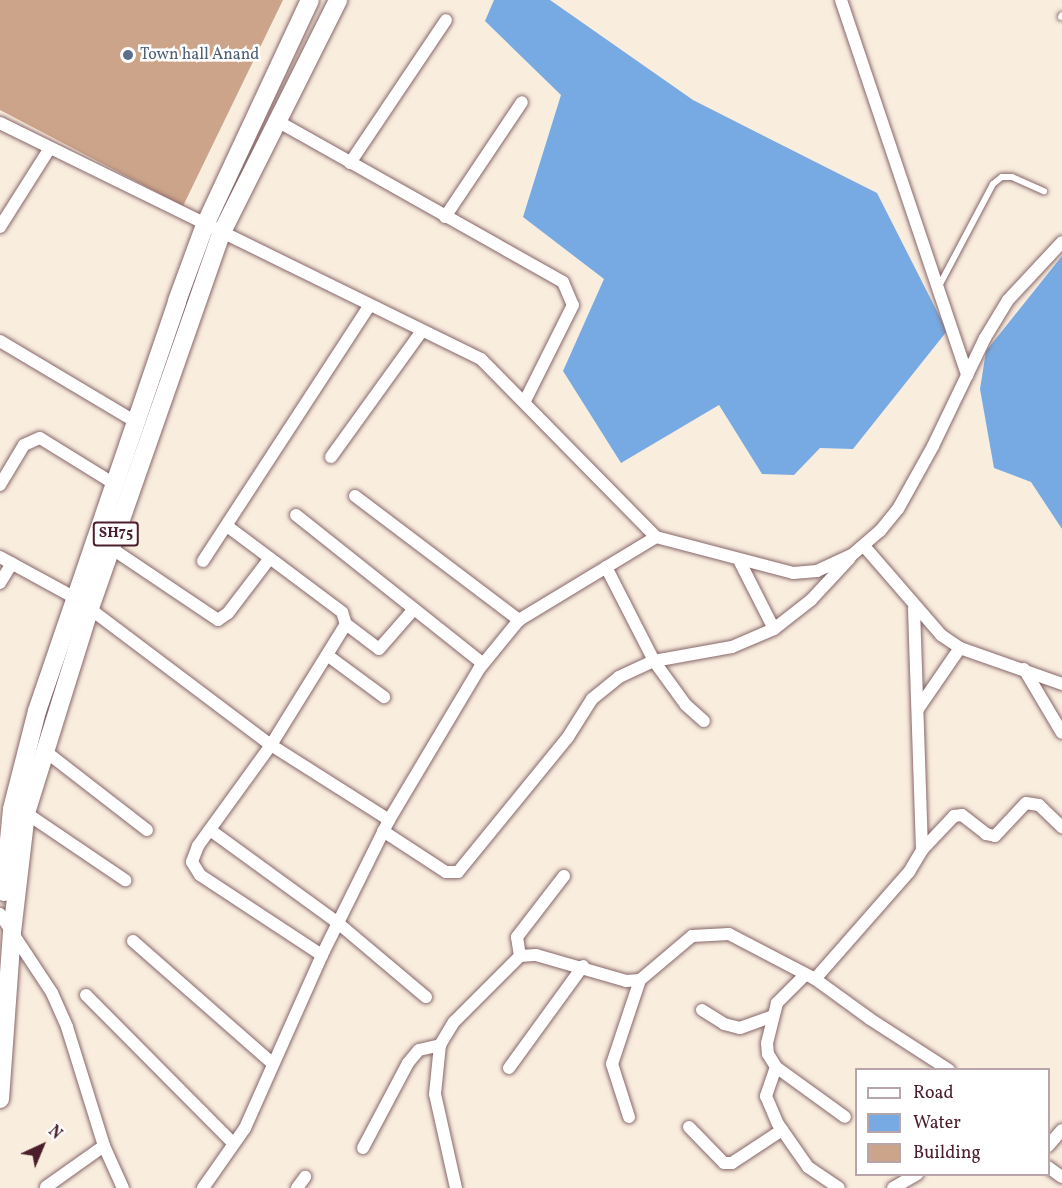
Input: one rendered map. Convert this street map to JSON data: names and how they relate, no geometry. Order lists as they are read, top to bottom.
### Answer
{
  "streets": {
    "main road": ["SH75"]
  },
  "places": ["Town hall Anand"],
  "legend": ["Road", "Water", "Building"],
  "north": "top right"
}
